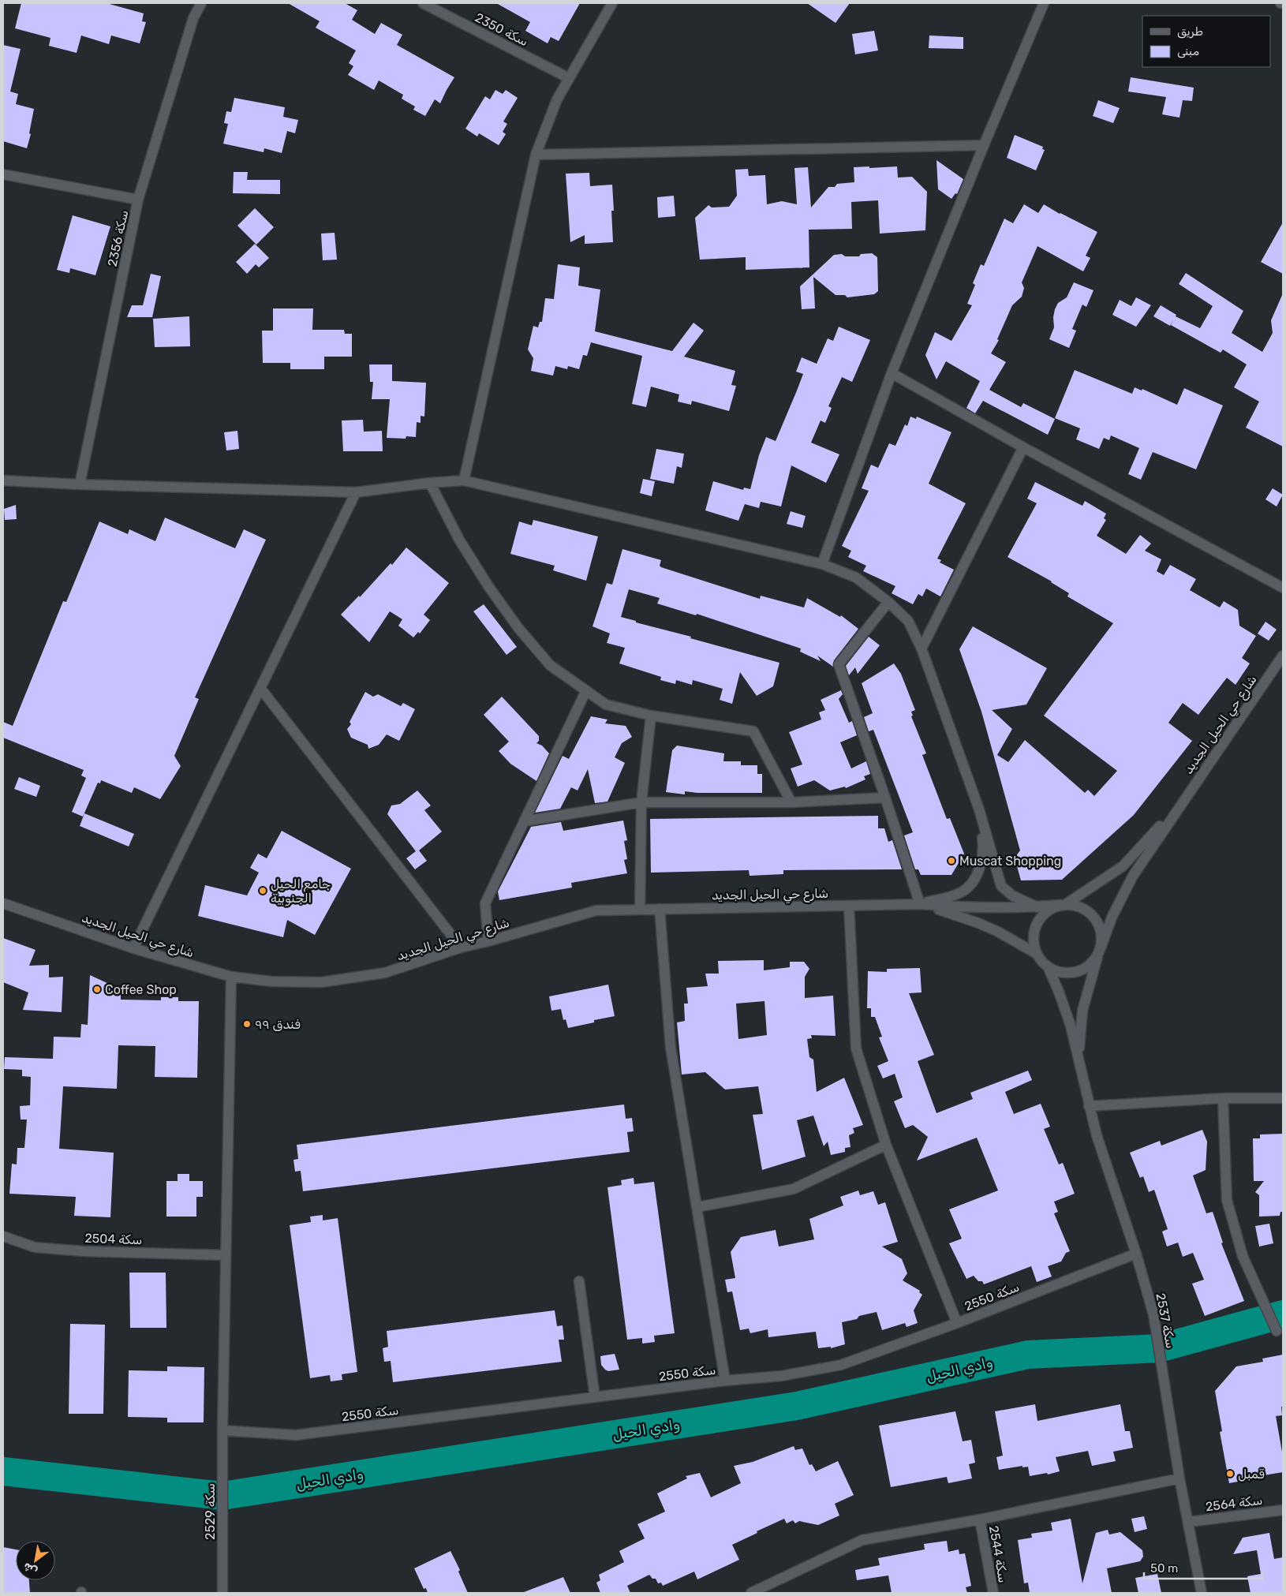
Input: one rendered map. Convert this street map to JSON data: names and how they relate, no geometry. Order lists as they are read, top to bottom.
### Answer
{
  "streets": {
    "street": [
      "سكة 2350",
      "سكة 2356",
      "شارع حي الحيل الجديد",
      "سكة 2504",
      "سكة 2550",
      "سكة 2537",
      "سكة 2564",
      "سكة 2529",
      "سكة 2544"
    ]
  },
  "crossings": [
    ["شارع حي الحيل الجديد", "سكة 2529"],
    ["سكة 2504", "سكة 2529"],
    ["سكة 2550", "سكة 2537"],
    ["سكة 2550", "سكة 2529"],
    ["سكة 2537", "سكة 2564"]
  ],
  "water": ["وادي الحيل"],
  "places": [
    "Muscat Shopping",
    "جامع الحيل الجنوبية",
    "Coffee Shop",
    "فندق ٩٩",
    "قمبل"
  ],
  "legend": ["طريق", "مبنى"],
  "scale_bar": "50 m",
  "north": "bottom left"
}
